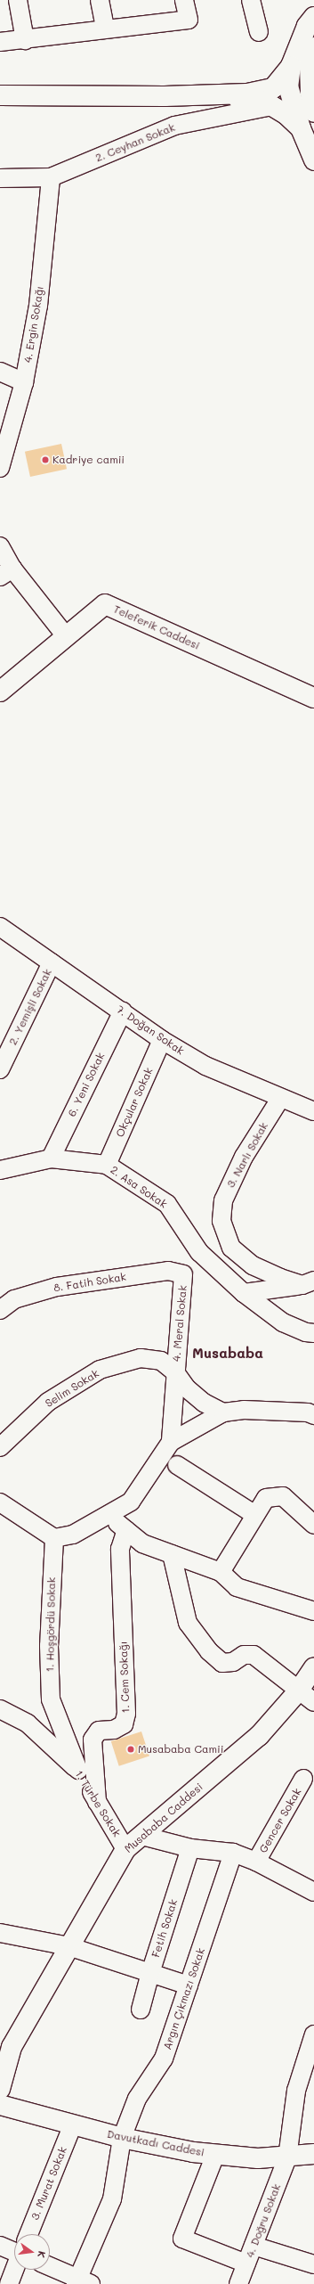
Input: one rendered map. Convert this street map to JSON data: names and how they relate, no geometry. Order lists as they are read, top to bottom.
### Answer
{
  "streets": {
    "main road": ["Teleferik Caddesi", "Musababa Caddesi", "Davutkadı Caddesi"],
    "street": [
      "2. Ceyhan Sokak",
      "4. Ergin Sokağı",
      "2. Yemişli Sokak",
      "7. Doğan Sokak",
      "6. Yeni Sokak",
      "Okçular Sokak",
      "3. Narlı Sokak",
      "2. Asa Sokak",
      "8. Fatih Sokak",
      "4. Meral Sokak",
      "Selim Sokak",
      "1. Hoşgördü Sokak",
      "1. Cem Sokağı",
      "1. Türbe Sokak",
      "Gencer Sokak",
      "Fetih Sokak",
      "Argın Çıkmazı Sokak",
      "3. Murat Sokak",
      "4. Doğru Sokak"
    ]
  },
  "crossings": [
    ["2. Ceyhan Sokak", "4. Ergin Sokağı"],
    ["2. Yemişli Sokak", "7. Doğan Sokak"],
    ["7. Doğan Sokak", "6. Yeni Sokak"],
    ["7. Doğan Sokak", "Okçular Sokak"],
    ["7. Doğan Sokak", "3. Narlı Sokak"],
    ["6. Yeni Sokak", "2. Asa Sokak"],
    ["Okçular Sokak", "2. Asa Sokak"],
    ["8. Fatih Sokak", "4. Meral Sokak"],
    ["4. Meral Sokak", "Selim Sokak"],
    ["1. Hoşgördü Sokak", "1. Türbe Sokak"],
    ["1. Cem Sokağı", "1. Türbe Sokak"],
    ["1. Türbe Sokak", "Musababa Caddesi"],
    ["Argın Çıkmazı Sokak", "Davutkadı Caddesi"],
    ["Davutkadı Caddesi", "3. Murat Sokak"],
    ["Davutkadı Caddesi", "4. Doğru Sokak"]
  ],
  "districts": ["Musababa"],
  "places": ["Kadriye camii", "Musababa Camii"],
  "north": "right"
}
